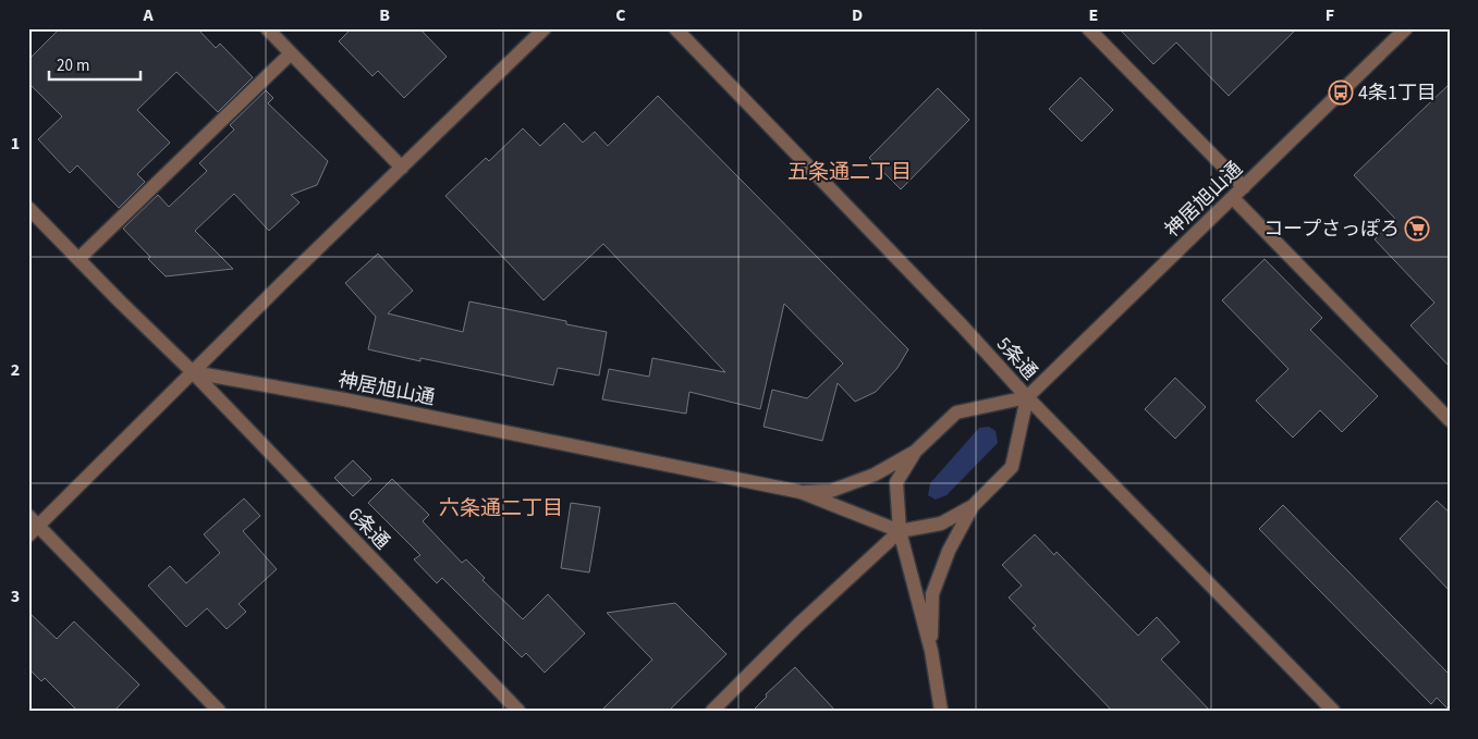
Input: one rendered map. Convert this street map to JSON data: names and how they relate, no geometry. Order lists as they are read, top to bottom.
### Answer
{
  "streets": {
    "street": ["神居旭山通", "5条通", "6条通"]
  },
  "crossings": [
    ["神居旭山通", "5条通"],
    ["神居旭山通", "6条通"]
  ],
  "districts": ["五条通二丁目", "六条通二丁目"],
  "places": {
    "bus stop": ["4条1丁目"],
    "supermarket": ["コープさっぽろ"]
  },
  "scale_bar": "20 m",
  "grid": {
    "columns": [
      "A",
      "B",
      "C",
      "D",
      "E",
      "F"
    ],
    "rows": ["1", "2", "3"]
  }
}
